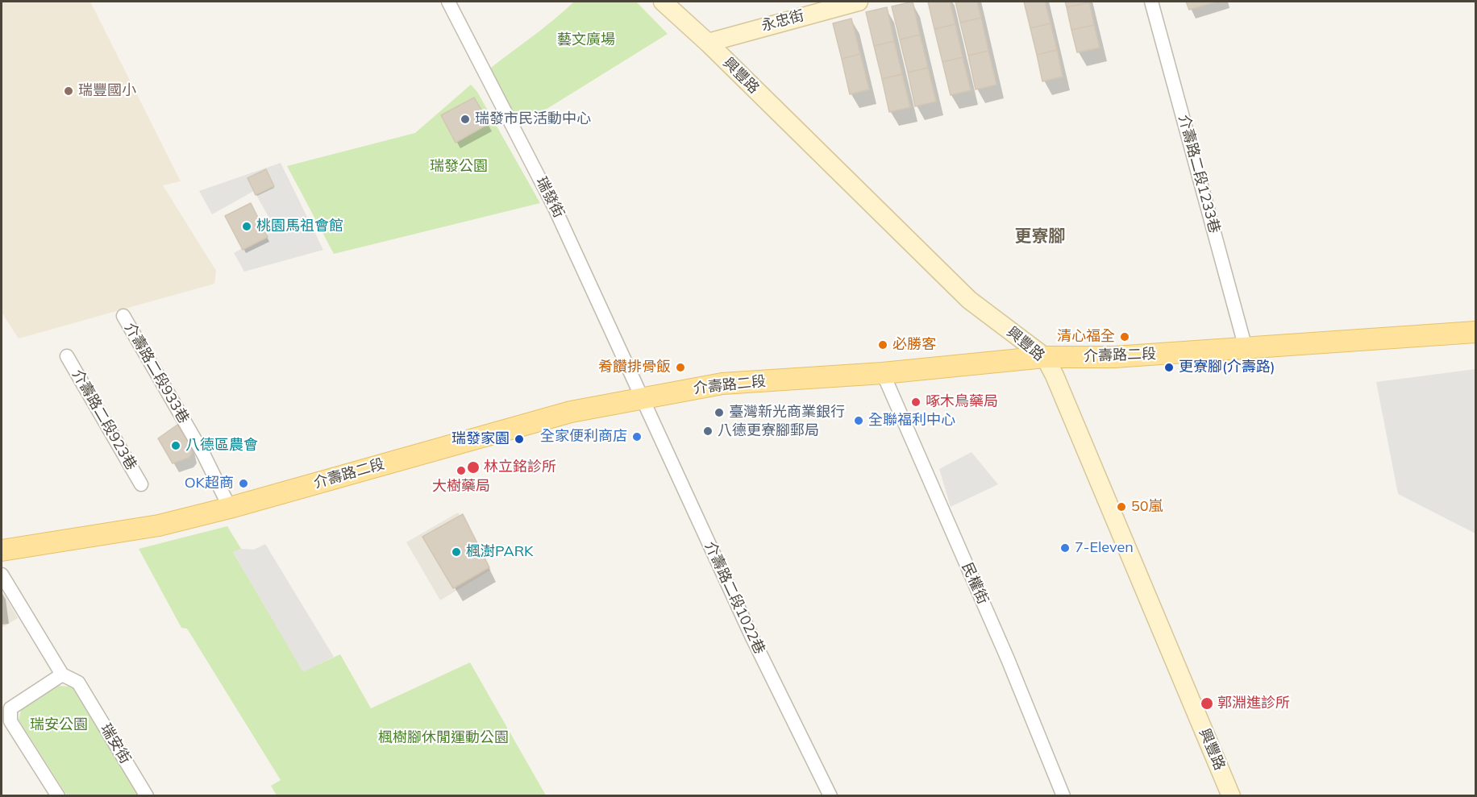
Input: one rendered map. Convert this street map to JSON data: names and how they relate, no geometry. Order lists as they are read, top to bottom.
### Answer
{
  "streets": {
    "main road": ["永忠街", "興豐路", "介壽路二段"],
    "street": [
      "介壽路二段1233巷",
      "瑞發街",
      "介壽路二段933巷",
      "介壽路二段923巷",
      "民權街",
      "介壽路二段1022巷",
      "瑞安街"
    ]
  },
  "crossings": [
    ["永忠街", "興豐路"],
    ["興豐路", "介壽路二段"],
    ["介壽路二段1233巷", "介壽路二段"],
    ["瑞發街", "介壽路二段"],
    ["瑞發街", "介壽路二段1022巷"],
    ["介壽路二段", "介壽路二段933巷"],
    ["介壽路二段", "民權街"],
    ["介壽路二段", "介壽路二段1022巷"]
  ],
  "districts": ["更寮腳"],
  "parks": [
    "藝文廣場",
    "瑞發公園",
    "瑞安公園",
    "楓樹腳休閒運動公園"
  ],
  "places": [
    "瑞豐國小",
    "瑞發市民活動中心",
    "桃園馬祖會館",
    "清心福全",
    "必勝客",
    "肴饡排骨飯",
    "更寮腳(介壽路)",
    "啄木鳥藥局",
    "臺灣新光商業銀行",
    "全聯福利中心",
    "八德更寮腳郵局",
    "全家便利商店",
    "瑞發家園",
    "八德區農會",
    "林立銘診所",
    "大樹藥局",
    "OK超商",
    "50嵐",
    "7-Eleven",
    "楓澍PARK",
    "郭淵進診所"
  ]
}
